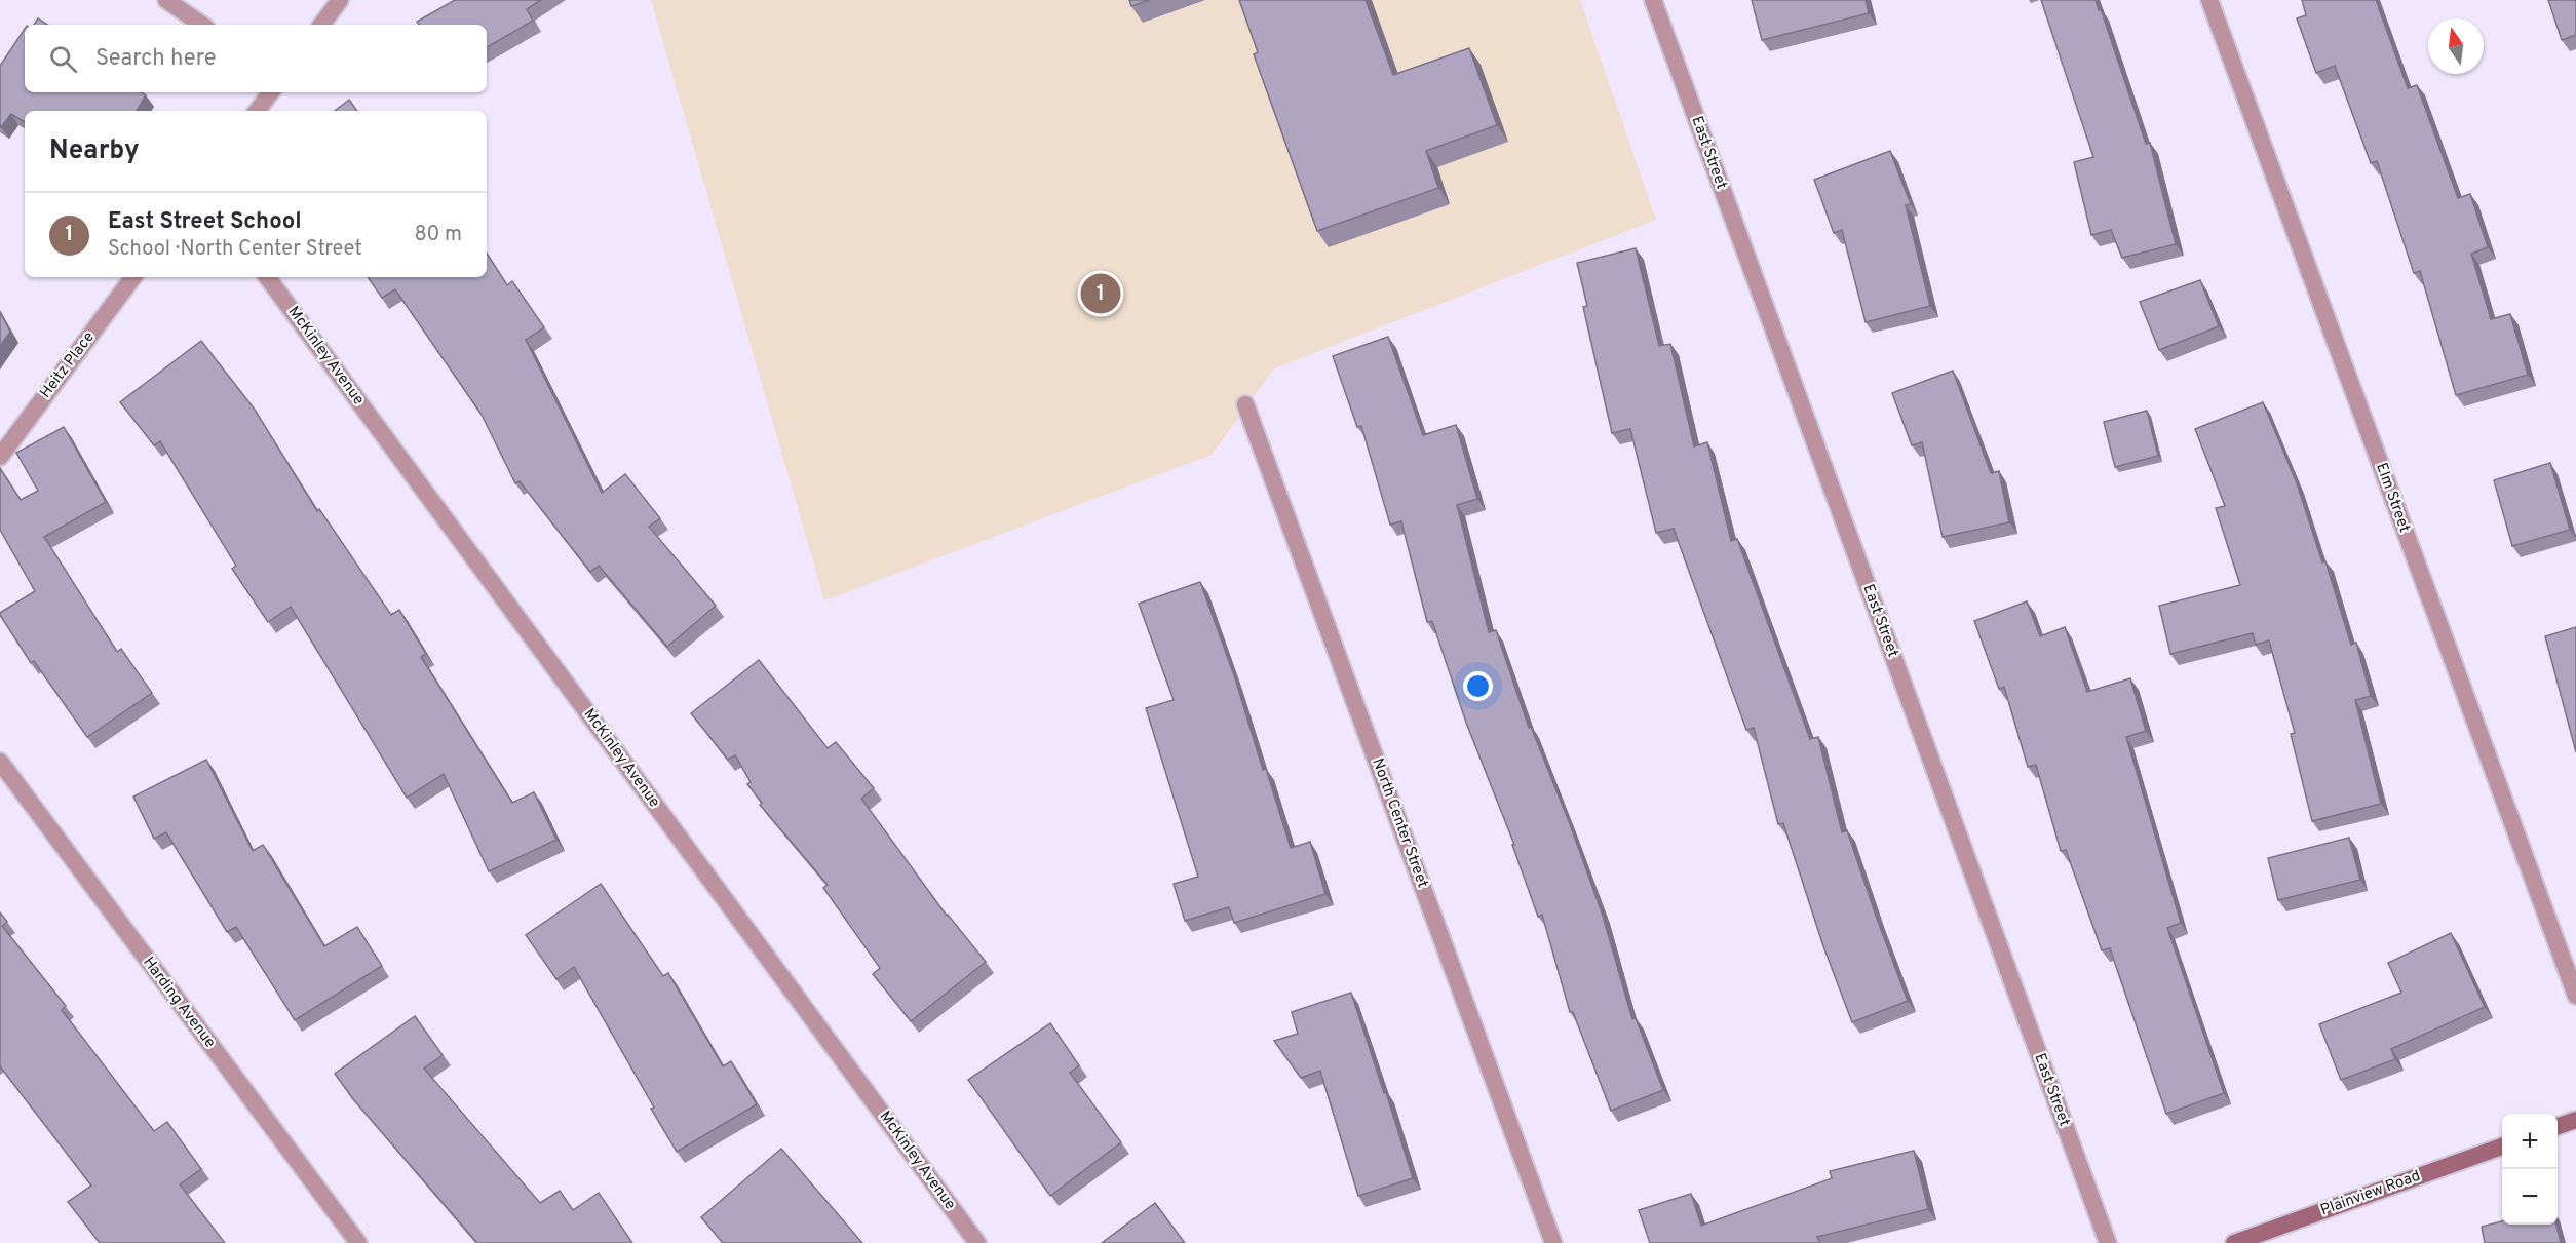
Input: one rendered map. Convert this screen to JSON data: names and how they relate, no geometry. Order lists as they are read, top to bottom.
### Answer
{
  "streets": {
    "main road": ["Plainview Road"],
    "street": [
      "East Street",
      "McKinley Avenue",
      "Heitz Place",
      "Elm Street",
      "North Center Street",
      "Harding Avenue"
    ]
  },
  "north": "top",
  "page": {
    "search": "Search here",
    "heading": "Nearby",
    "list": [
      {
        "mark": "1",
        "name": "East Street School",
        "note": "School · North Center Street",
        "value": "80 m"
      }
    ],
    "pins": "1",
    "map_buttons": ["+", "−"]
  }
}
